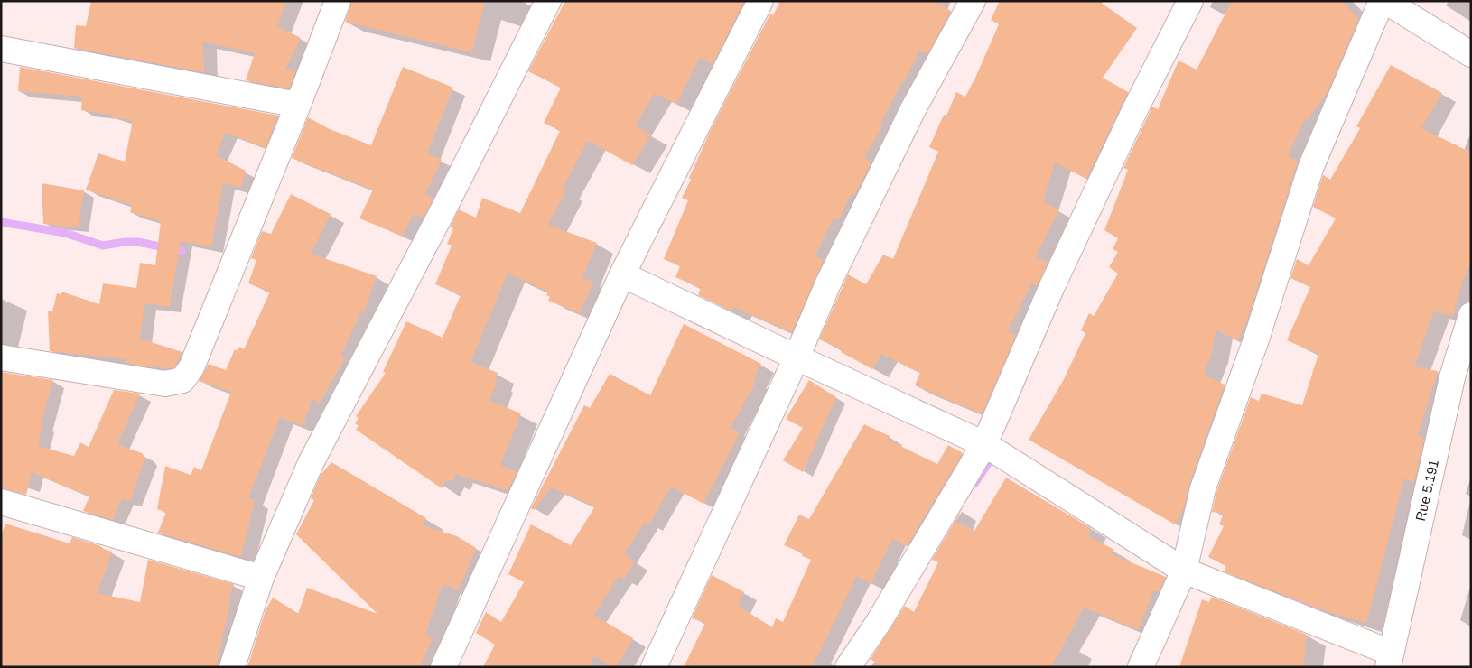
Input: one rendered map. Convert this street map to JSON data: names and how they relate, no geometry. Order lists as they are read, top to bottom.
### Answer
{
  "streets": {
    "street": ["Rue 5.191"]
  }
}
